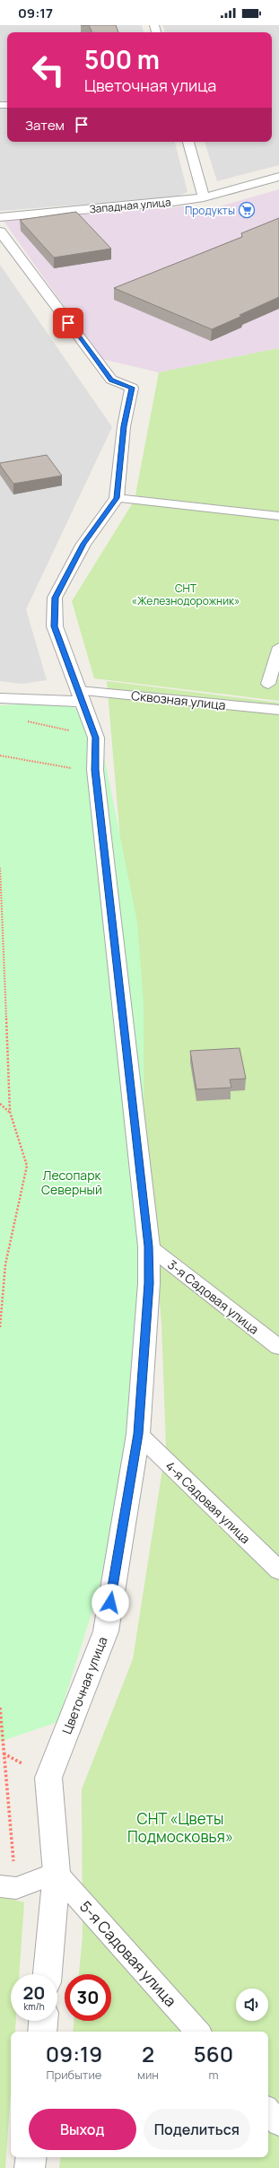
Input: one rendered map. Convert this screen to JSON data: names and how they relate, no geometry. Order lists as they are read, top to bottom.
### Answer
{
  "streets": {
    "street": ["Западная улица", "Цветочная улица"],
    "lane": [
      "Сквозная улица",
      "3-я Садовая улица",
      "4-я Садовая улица",
      "5-я Садовая улица"
    ]
  },
  "crossings": [
    ["Сквозная улица", "Цветочная улица"],
    ["3-я Садовая улица", "Цветочная улица"],
    ["4-я Садовая улица", "Цветочная улица"],
    ["Цветочная улица", "5-я Садовая улица"]
  ],
  "parks": ["СНТ «Железнодорожник»", "Лесопарк Северный", "СНТ «Цветы Подмосковья»"],
  "places": {
    "supermarket": ["Продукты"]
  },
  "page": {
    "status": "09:17",
    "turn": ["500 m", "Цветочная улица"],
    "then": "Затем",
    "speed": "20 km/h",
    "limit": "30",
    "eta": [
      "09:19",
      "Прибытие",
      "2",
      "мин",
      "560",
      "m"
    ],
    "buttons": ["Выход", "Поделиться"]
  }
}
